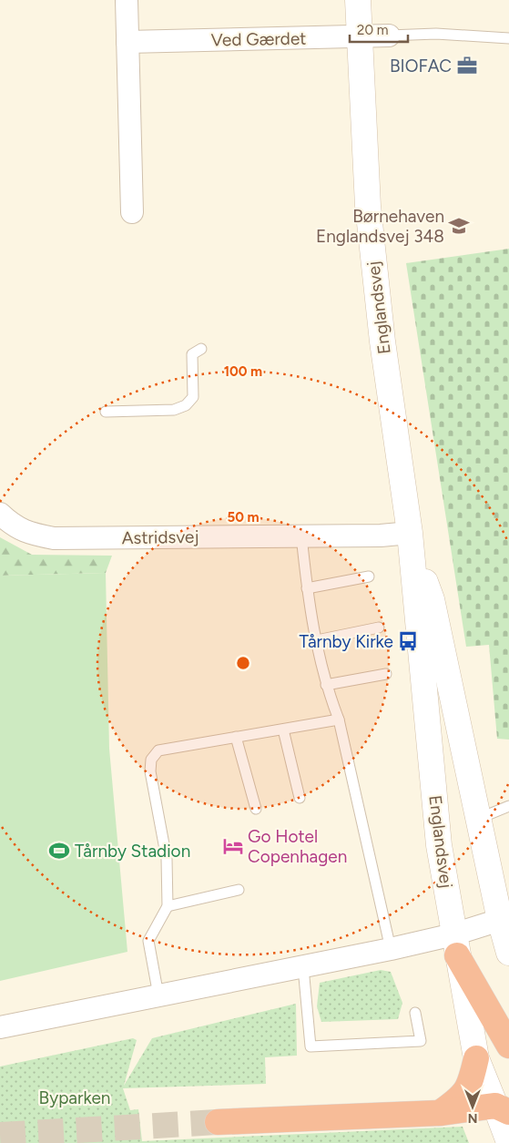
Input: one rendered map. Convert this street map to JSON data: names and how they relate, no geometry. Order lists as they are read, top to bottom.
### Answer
{
  "streets": {
    "main road": ["Englandsvej"],
    "street": ["Ved Gærdet", "Astridsvej"]
  },
  "crossings": [
    ["Ved Gærdet", "Englandsvej"],
    ["Englandsvej", "Astridsvej"]
  ],
  "parks": ["Byparken"],
  "places": {
    "office": ["BIOFAC"],
    "school or university": ["Børnehaven Englandsvej 348"],
    "bus stop": ["Tårnby Kirke"],
    "hotel": ["Go Hotel Copenhagen"],
    "sports": ["Tårnby Stadion"]
  },
  "scale_bar": "20 m",
  "north": "bottom",
  "rings": ["100 m", "50 m"]
}
